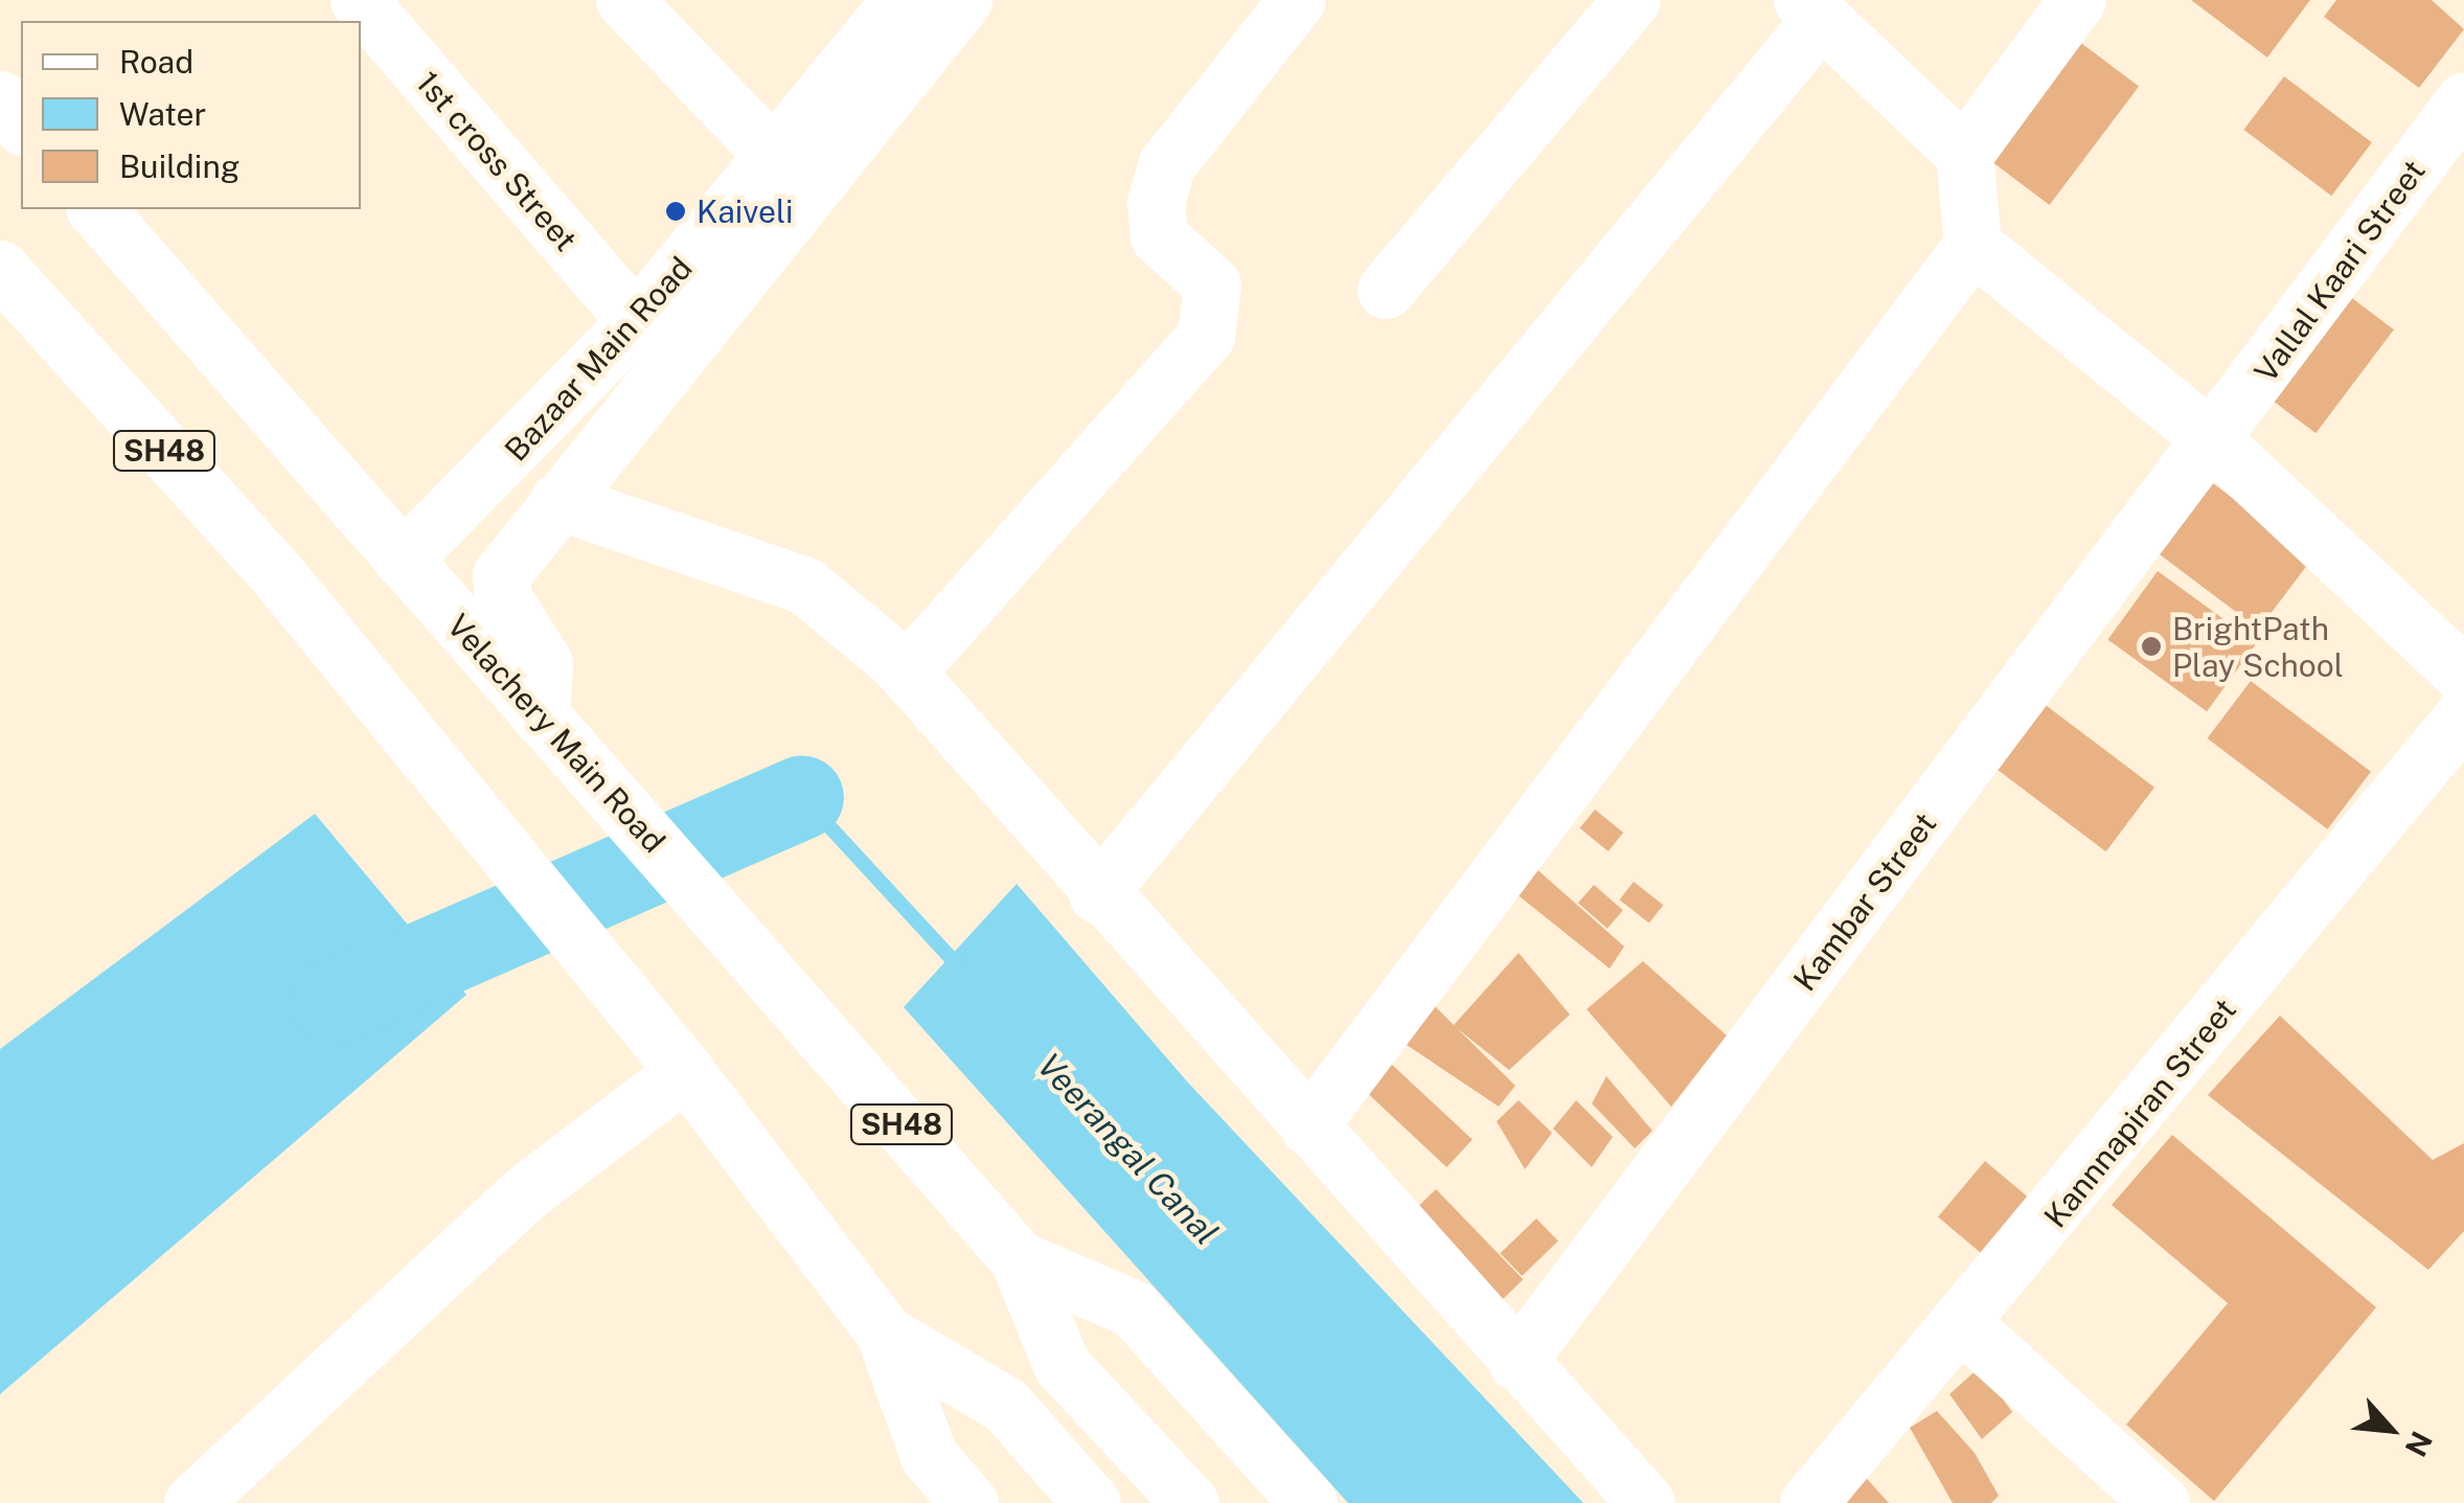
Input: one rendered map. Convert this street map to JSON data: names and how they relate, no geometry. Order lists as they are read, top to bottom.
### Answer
{
  "streets": {
    "street": [
      "1st cross Street",
      "Vallal Kaari Street",
      "Bazaar Main Road",
      "SH48",
      "Velachery Main Road",
      "Kambar Street",
      "Kannnapiran Street"
    ]
  },
  "crossings": [
    ["1st cross Street", "Bazaar Main Road"],
    ["Vallal Kaari Street", "Kambar Street"],
    ["Bazaar Main Road", "Velachery Main Road"],
    ["SH48", "Velachery Main Road"]
  ],
  "water": ["Veerangal Canal"],
  "places": ["Kaiveli", "BrightPath Play School"],
  "legend": ["Road", "Water", "Building"],
  "north": "bottom right"
}
